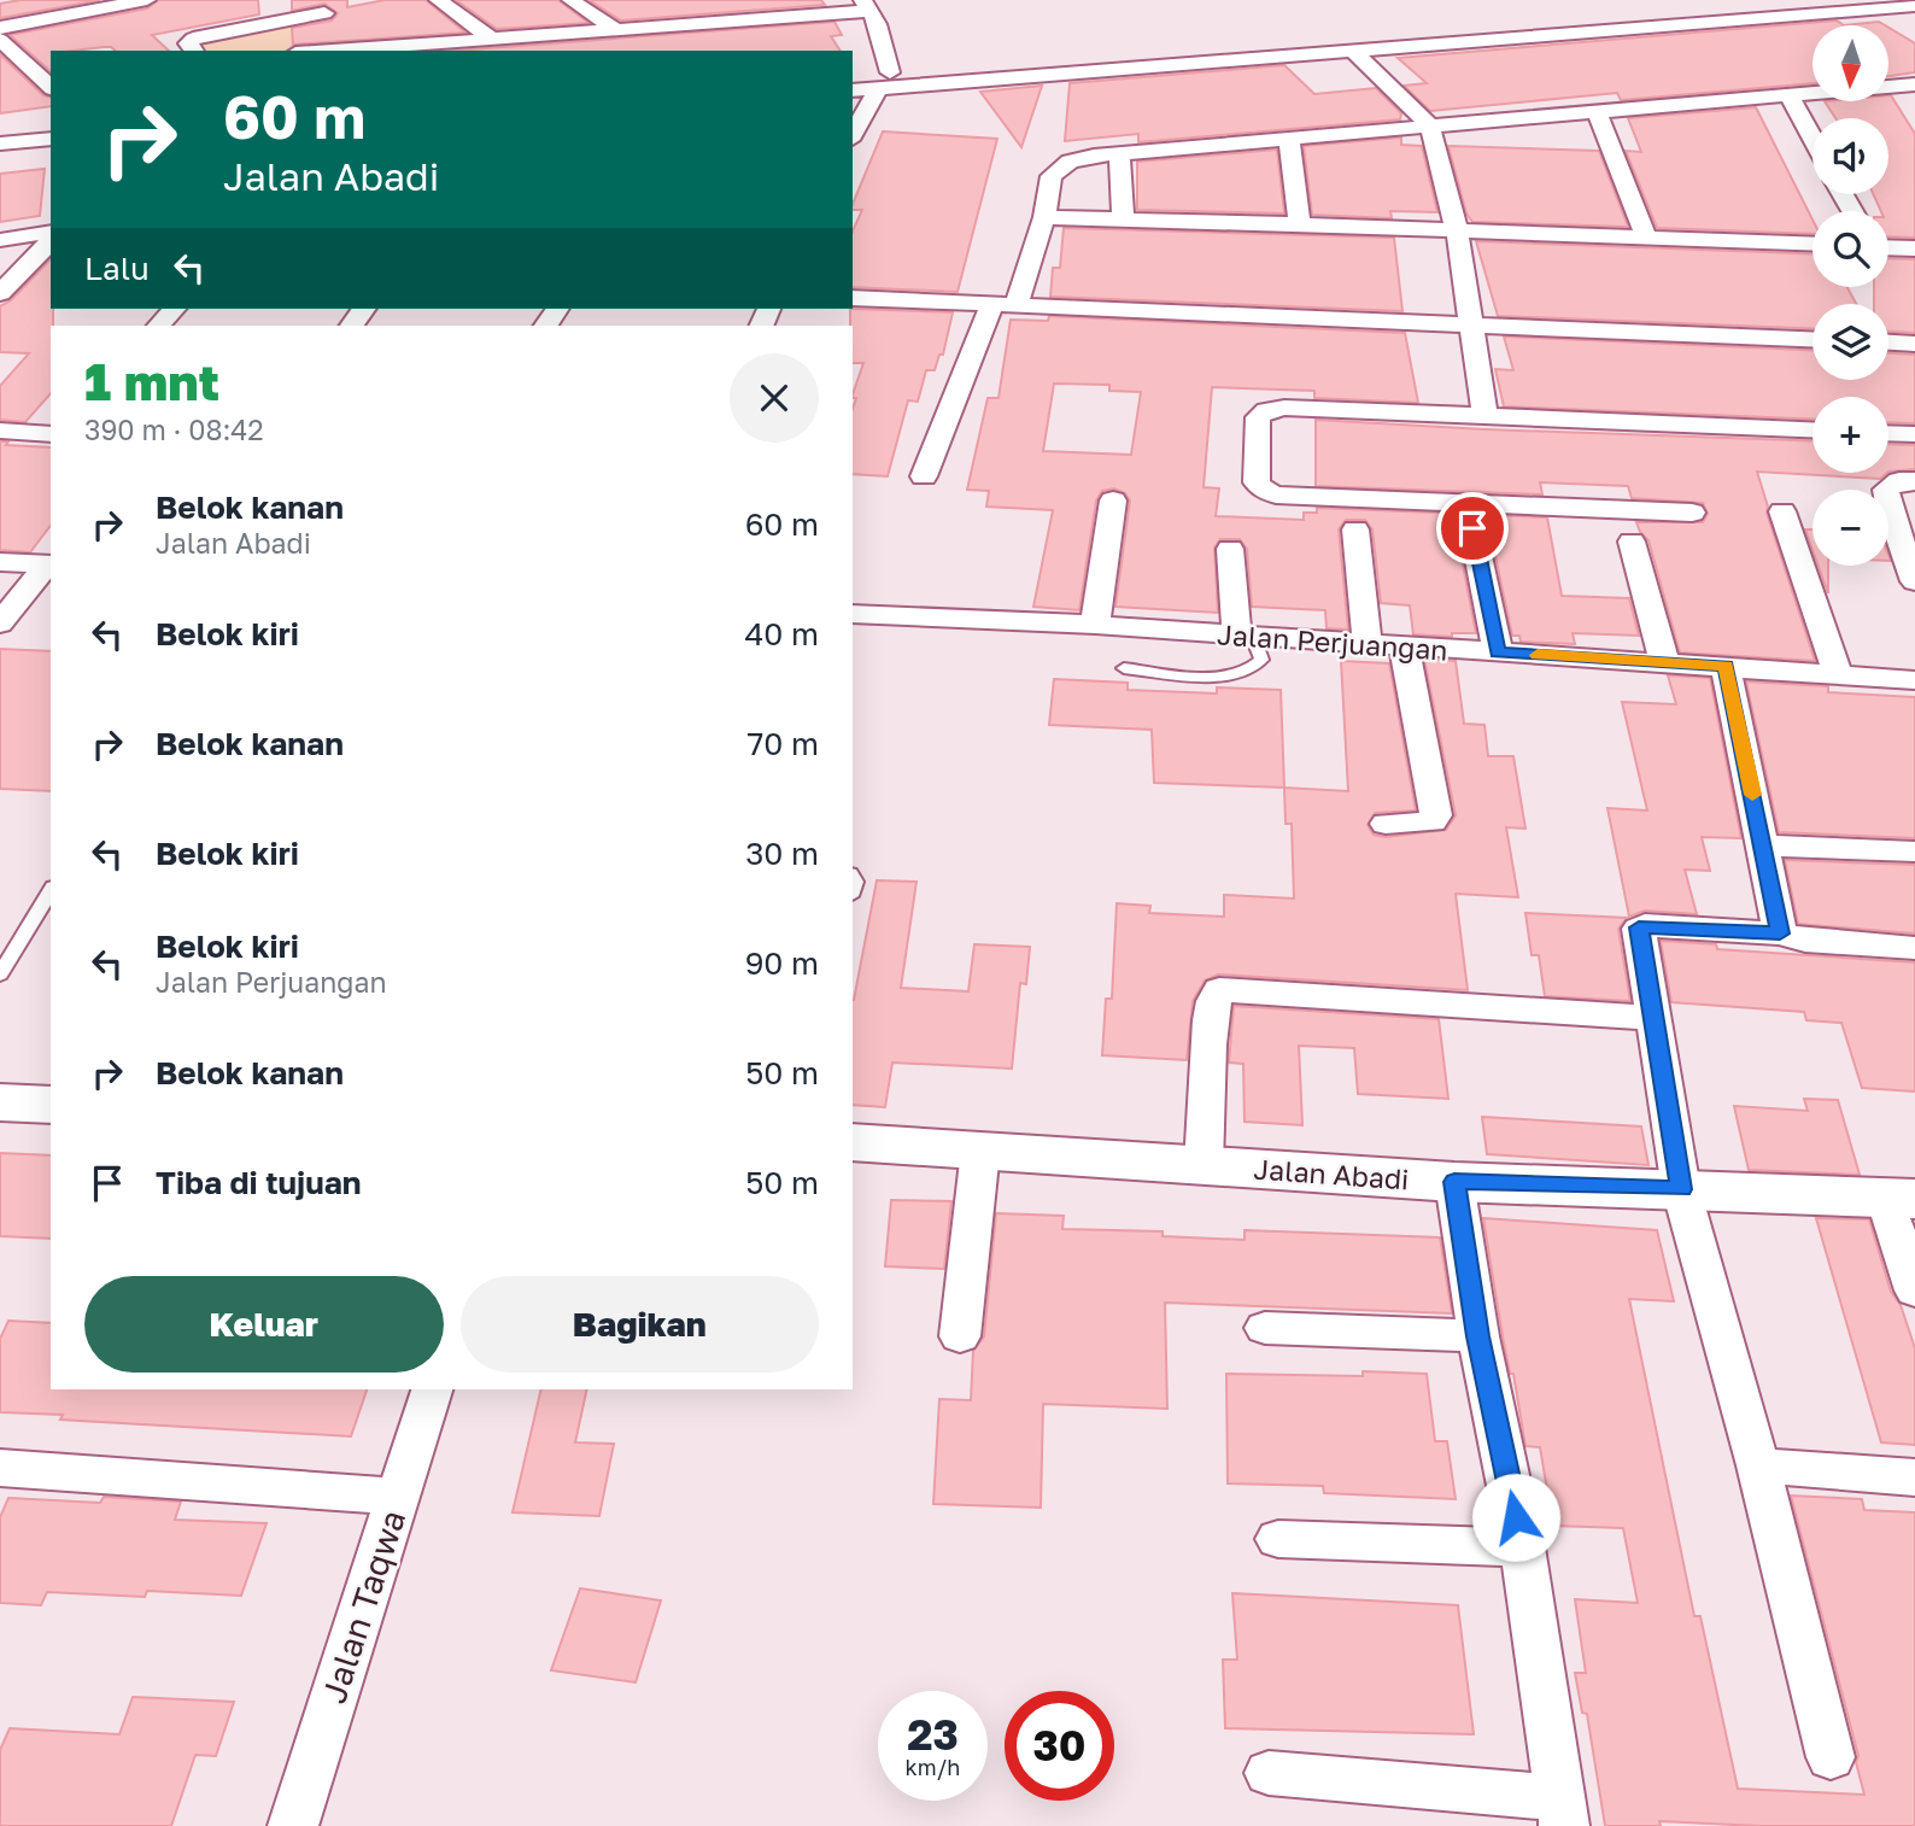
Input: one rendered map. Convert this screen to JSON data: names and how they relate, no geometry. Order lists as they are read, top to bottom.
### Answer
{
  "streets": {
    "street": ["Jalan Perjuangan", "Jalan Abadi", "Jalan Taqwa"]
  },
  "north": "bottom",
  "page": {
    "map_buttons": ["+", "−"],
    "turn": ["60 m", "Jalan Abadi"],
    "then": "Lalu",
    "heading": ["1 mnt", "390 m · 08:42"],
    "list": [
      {
        "name": "Belok kanan",
        "note": "Jalan Abadi",
        "value": "60 m"
      },
      {
        "name": "Belok kiri",
        "value": "40 m"
      },
      {
        "name": "Belok kanan",
        "value": "70 m"
      },
      {
        "name": "Belok kiri",
        "value": "30 m"
      },
      {
        "name": "Belok kiri",
        "note": "Jalan Perjuangan",
        "value": "90 m"
      },
      {
        "name": "Belok kanan",
        "value": "50 m"
      },
      {
        "name": "Tiba di tujuan",
        "value": "50 m"
      }
    ],
    "buttons": ["Keluar", "Bagikan"],
    "speed": "23 km/h",
    "limit": "30"
  }
}
